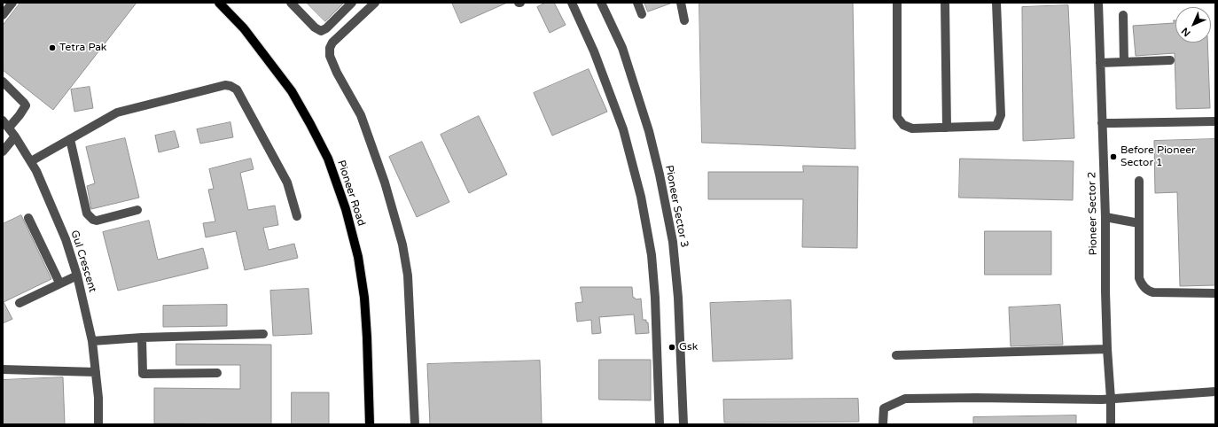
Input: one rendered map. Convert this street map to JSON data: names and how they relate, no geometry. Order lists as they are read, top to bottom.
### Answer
{
  "streets": {
    "main road": ["Pioneer Road"],
    "street": ["Pioneer Sector 3", "Pioneer Sector 2", "Gul Crescent"]
  },
  "places": ["Tetra Pak", "Before Pioneer Sector 1", "Gsk"],
  "north": "bottom left"
}
